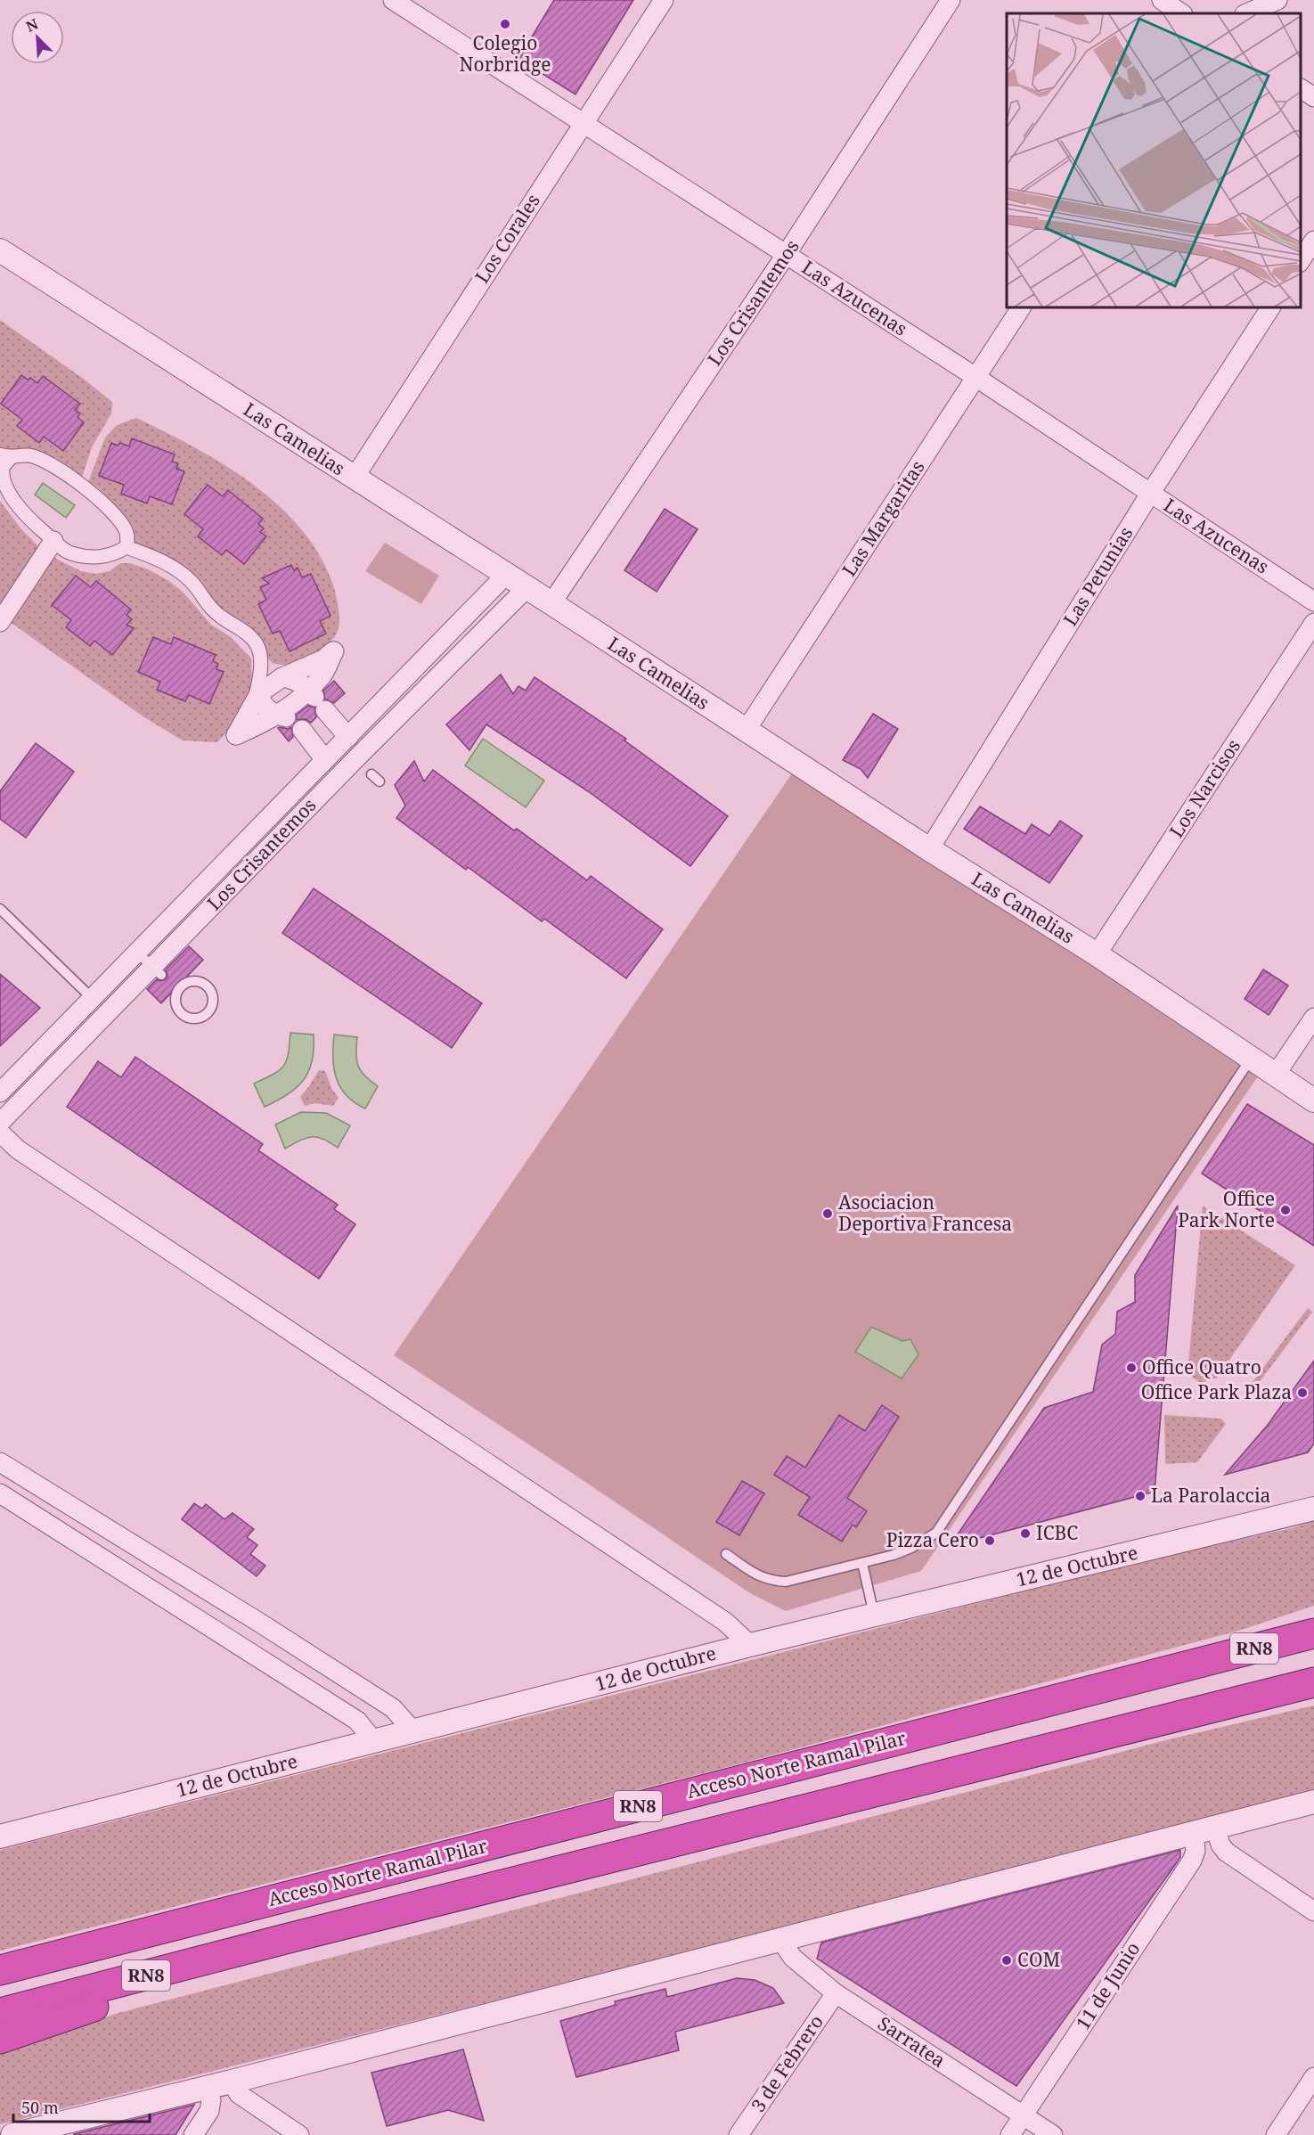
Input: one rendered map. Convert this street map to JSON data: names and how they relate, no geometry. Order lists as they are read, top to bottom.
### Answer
{
  "streets": {
    "highway": ["RN8", "Acceso Norte Ramal Pilar"],
    "street": [
      "Los Corales",
      "Las Azucenas",
      "Los Crisantemos",
      "Las Camelias",
      "Las Margaritas",
      "Las Petunias",
      "Los Narcisos",
      "12 de Octubre",
      "11 de Junio",
      "Sarratea",
      "3 de Febrero"
    ]
  },
  "crossings": [
    ["Los Corales", "Las Azucenas"],
    ["Los Corales", "Las Camelias"],
    ["Las Azucenas", "Los Crisantemos"],
    ["Las Azucenas", "Las Margaritas"],
    ["Las Azucenas", "Las Petunias"],
    ["Los Crisantemos", "Las Camelias"],
    ["Las Camelias", "Las Margaritas"],
    ["Las Camelias", "Las Petunias"],
    ["Las Camelias", "Los Narcisos"],
    ["11 de Junio", "Sarratea"],
    ["Sarratea", "3 de Febrero"]
  ],
  "places": [
    "Colegio Norbridge",
    "Office Park Norte",
    "Asociacion Deportiva Francesa",
    "Office Quatro",
    "Office Park Plaza",
    "La Parolaccia",
    "ICBC",
    "Pizza Cero",
    "COM"
  ],
  "scale_bar": "50 m",
  "north": "top left"
}
